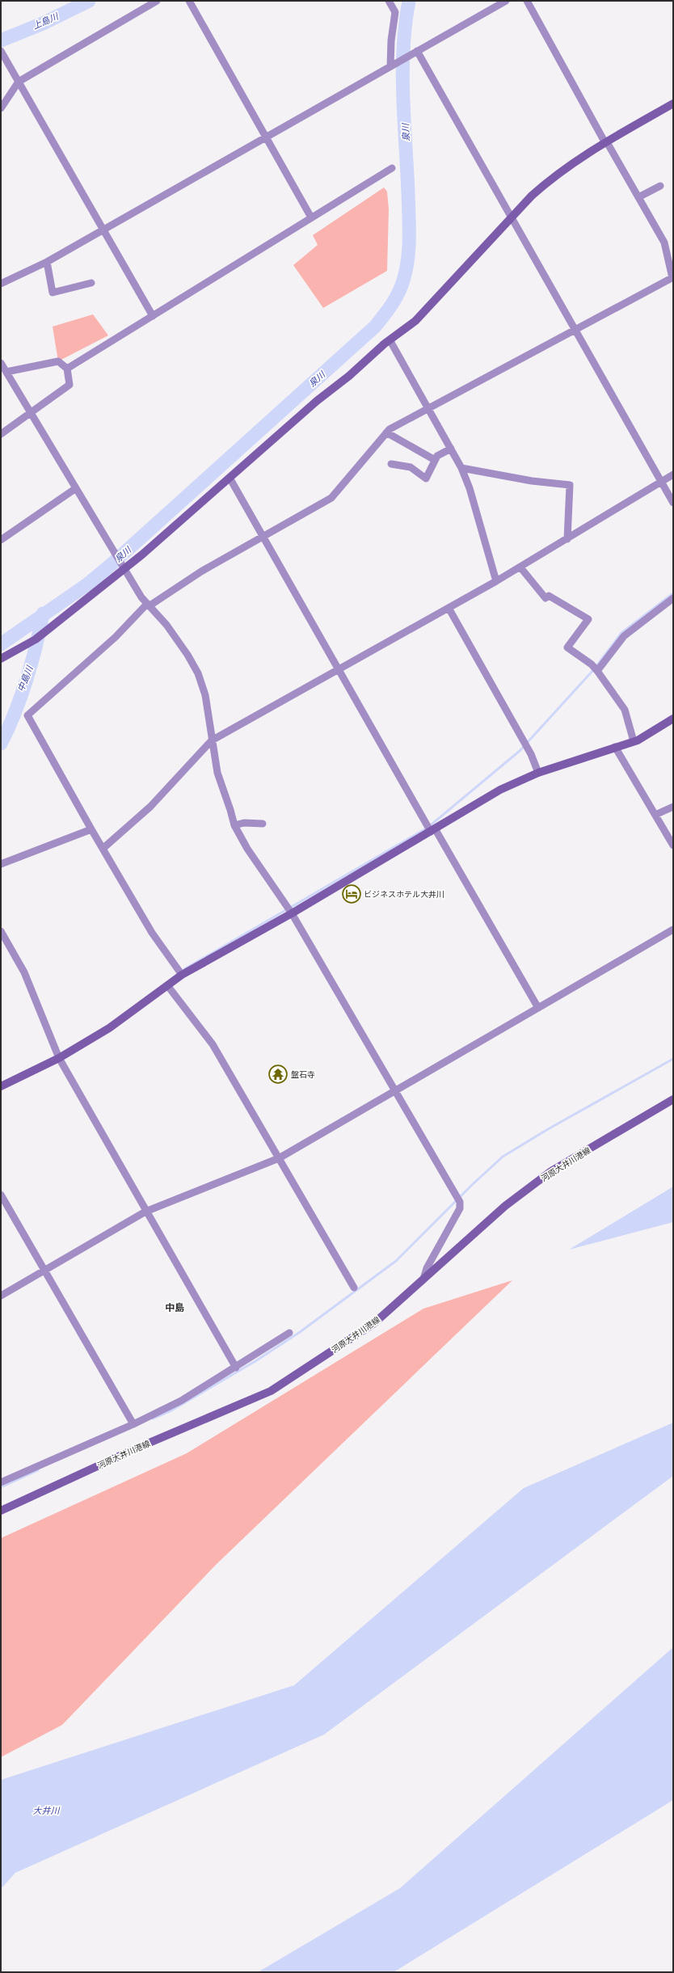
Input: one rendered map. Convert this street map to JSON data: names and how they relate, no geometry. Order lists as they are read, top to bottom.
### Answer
{
  "streets": {
    "street": ["河原大井川港線"]
  },
  "districts": ["中島"],
  "water": [
    "上島川",
    "泉川",
    "中島川",
    "大井川"
  ],
  "places": {
    "hotel": ["ビジネスホテル大井川"],
    "temple": ["盤石寺"]
  }
}
